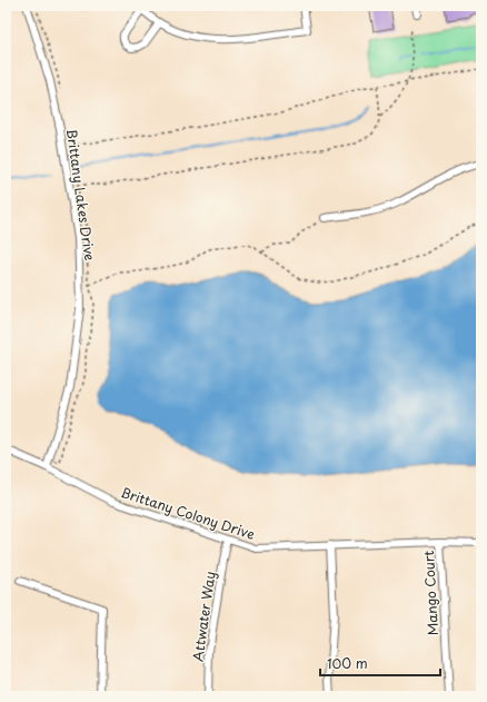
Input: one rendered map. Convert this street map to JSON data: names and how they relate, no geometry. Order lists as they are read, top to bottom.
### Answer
{
  "streets": {
    "street": [
      "Brittany Lakes Drive",
      "Brittany Colony Drive",
      "Mango Court",
      "Attwater Way"
    ]
  },
  "crossings": [
    ["Brittany Lakes Drive", "Brittany Colony Drive"],
    ["Brittany Colony Drive", "Mango Court"],
    ["Brittany Colony Drive", "Attwater Way"]
  ],
  "scale_bar": "100 m"
}
